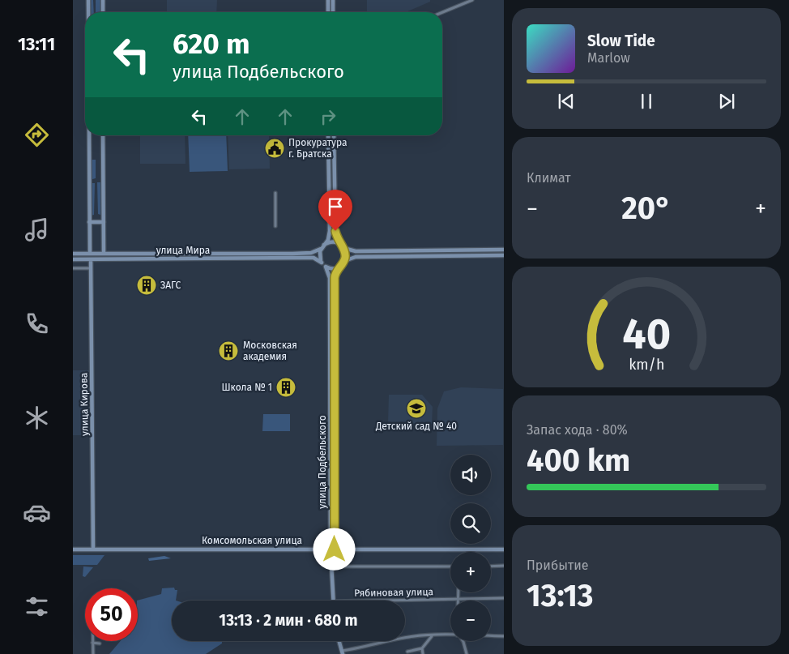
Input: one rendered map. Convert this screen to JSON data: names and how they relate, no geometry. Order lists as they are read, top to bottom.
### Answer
{
  "streets": {
    "main road": [
      "улица Мира",
      "улица Кирова",
      "улица Подбельского",
      "Комсомольская улица"
    ],
    "street": ["Рябиновая улица"]
  },
  "crossings": [
    ["улица Мира", "улица Кирова"],
    ["улица Кирова", "Комсомольская улица"],
    ["улица Подбельского", "Комсомольская улица"]
  ],
  "places": {
    "public building": ["Прокуратура г. Братска"],
    "building": ["ЗАГС", "Московская академия", "Школа № 1"],
    "school or university": ["Детский сад № 40"]
  },
  "page": {
    "tabs": "13:11",
    "turn": ["620 m", "улица Подбельского"],
    "song": ["Slow Tide", "Marlow"],
    "tile": [
      "Климат",
      ["Запас хода · 80%", "400 km"],
      ["Прибытие", "13:13"]
    ],
    "heat": ["−", "20°", "+"],
    "map_buttons": ["+", "−"],
    "limit": "50",
    "trip": "13:13 · 2 мин · 680 m",
    "gauge": ["40", "km/h"]
  }
}
